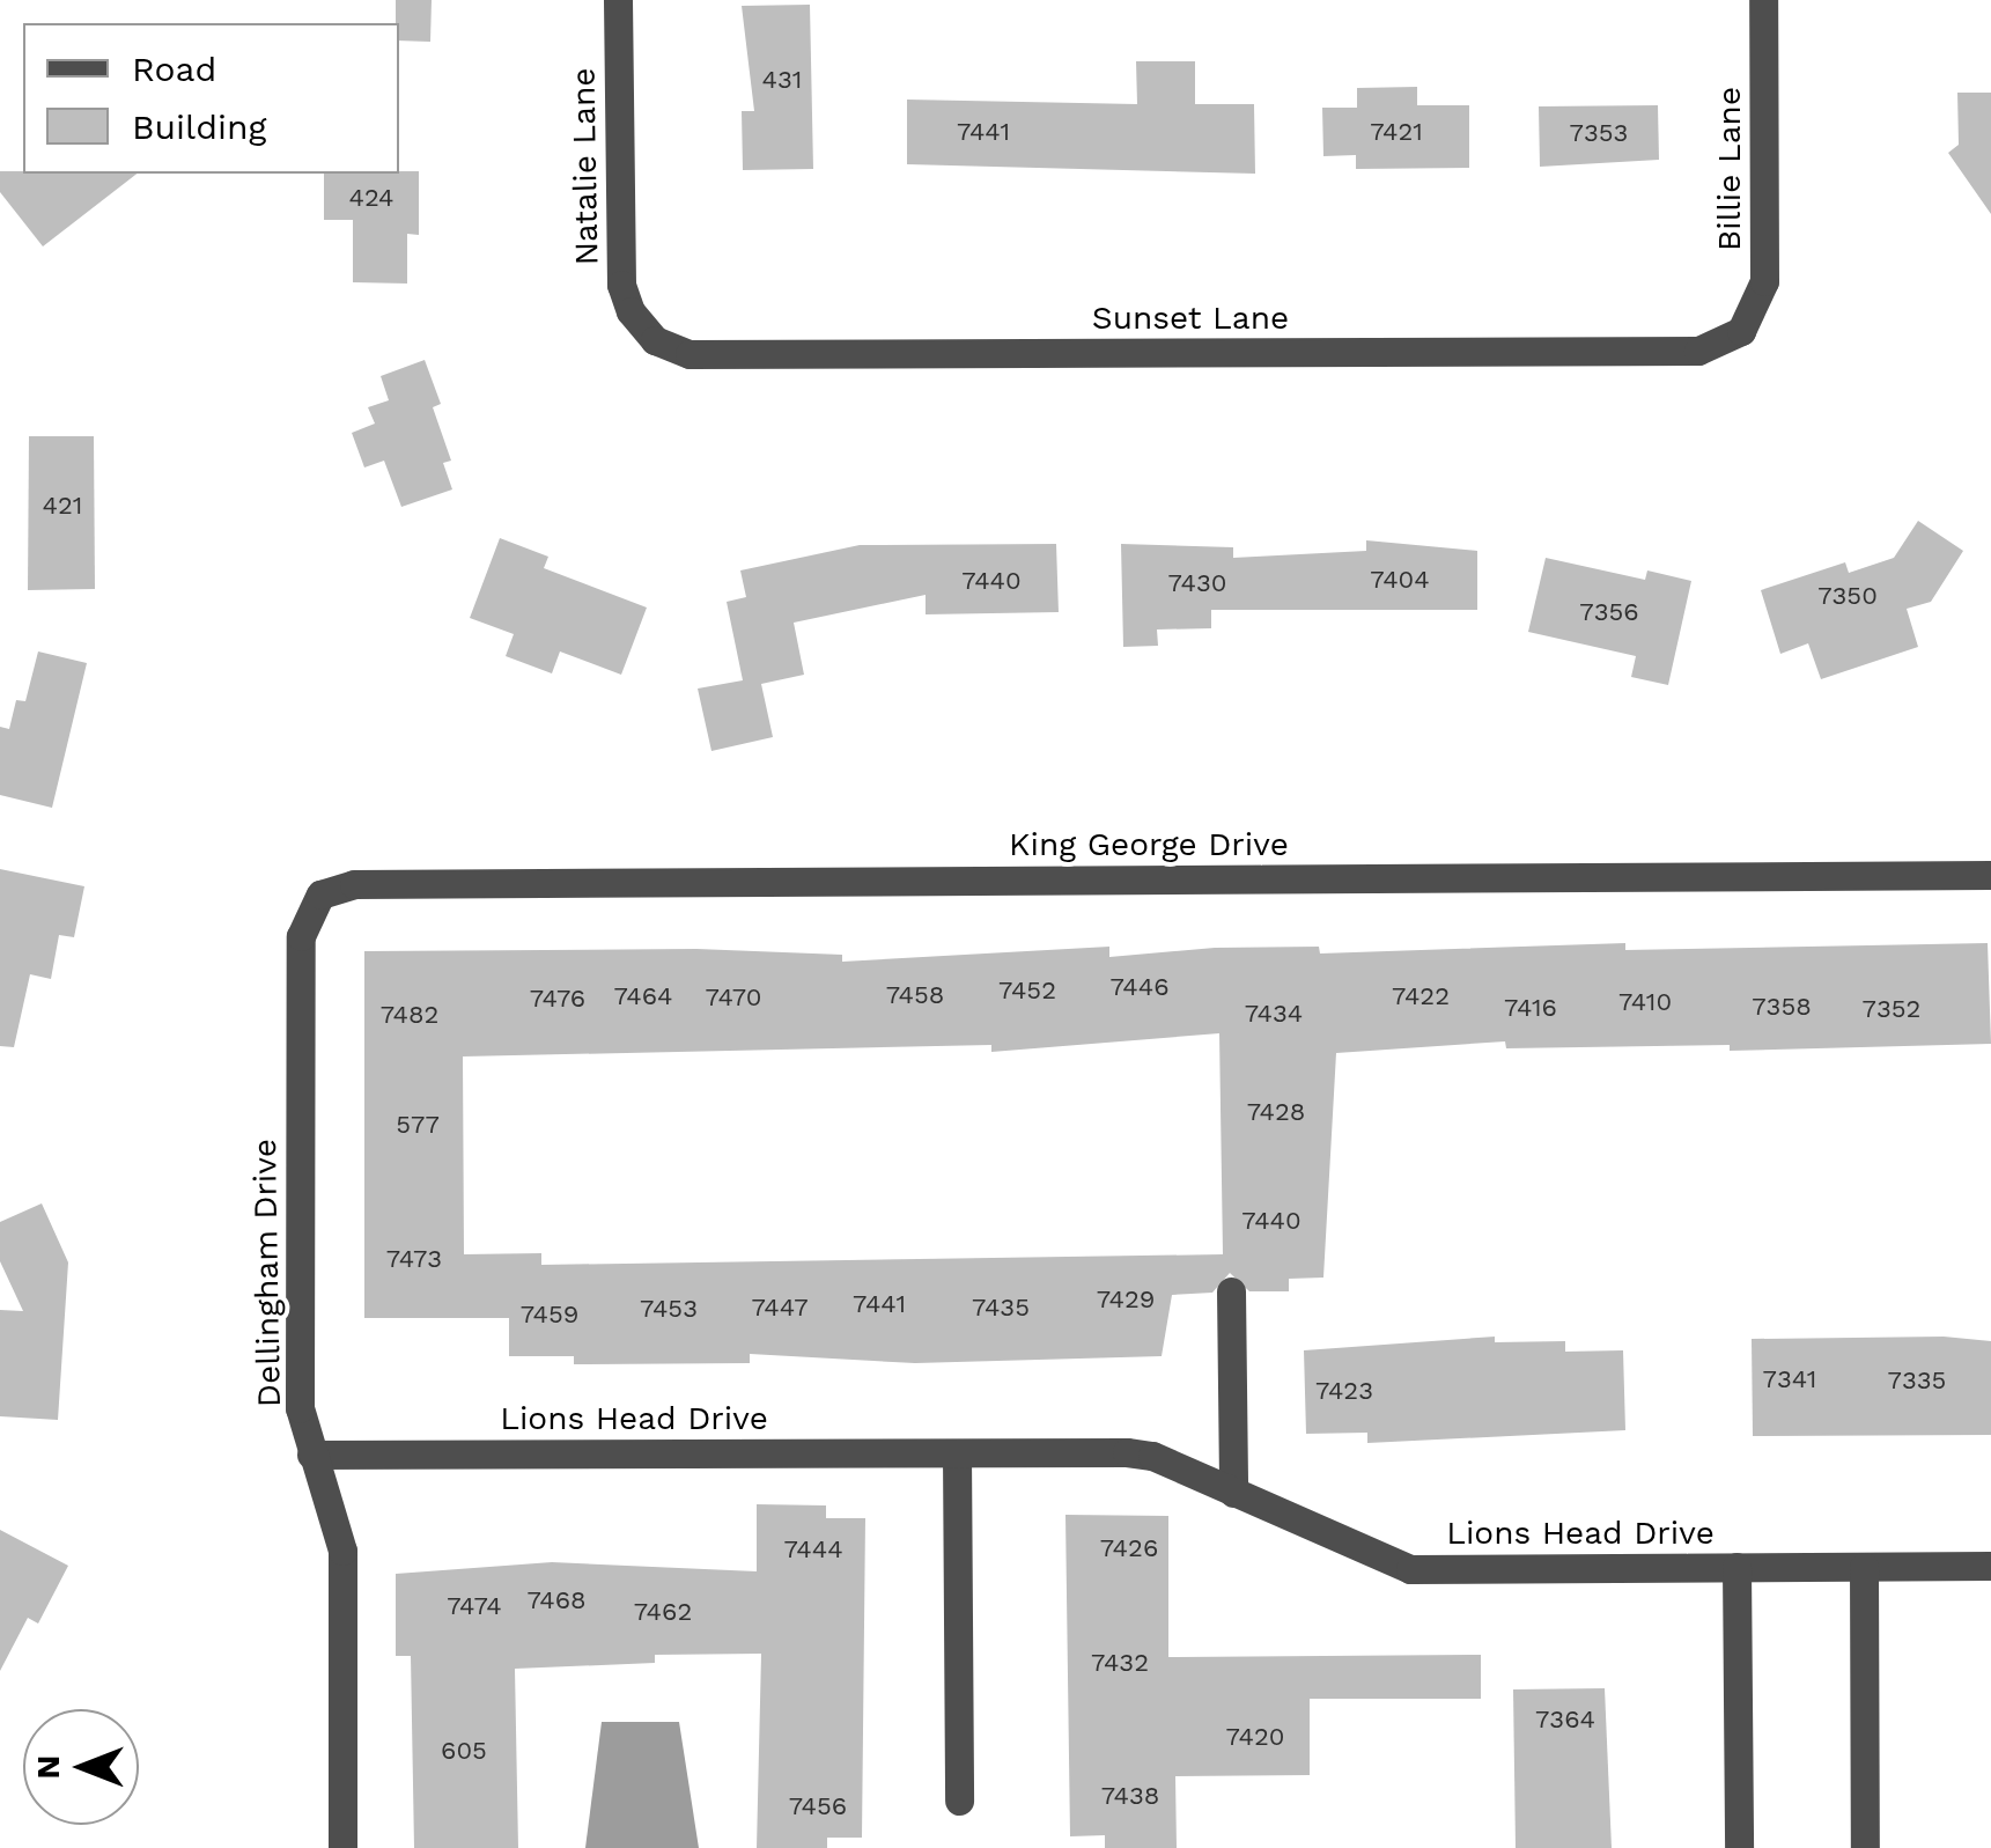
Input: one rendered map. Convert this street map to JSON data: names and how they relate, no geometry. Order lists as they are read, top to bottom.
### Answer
{
  "streets": {
    "street": [
      "Natalie Lane",
      "Billie Lane",
      "Sunset Lane",
      "King George Drive",
      "Dellingham Drive",
      "Lions Head Drive"
    ]
  },
  "crossings": [
    ["Natalie Lane", "Sunset Lane"],
    ["Billie Lane", "Sunset Lane"],
    ["King George Drive", "Dellingham Drive"],
    ["Dellingham Drive", "Lions Head Drive"]
  ],
  "house_numbers": [
    "431",
    "7441",
    "7421",
    "7353",
    "424",
    "421",
    "7404",
    "7440",
    "7430",
    "7350",
    "7356",
    "7446",
    "7452",
    "7458",
    "7464",
    "7422",
    "7470",
    "7476",
    "7410",
    "7358",
    "7416",
    "7352",
    "7434",
    "7482",
    "7428",
    "577",
    "7440",
    "7473",
    "7429",
    "7441",
    "7447",
    "7435",
    "7453",
    "7459",
    "7341",
    "7335",
    "7423",
    "7426",
    "7444",
    "7468",
    "7474",
    "7462",
    "7432",
    "7364",
    "7420",
    "605",
    "7438",
    "7456"
  ],
  "legend": ["Road", "Building"],
  "north": "left"
}
